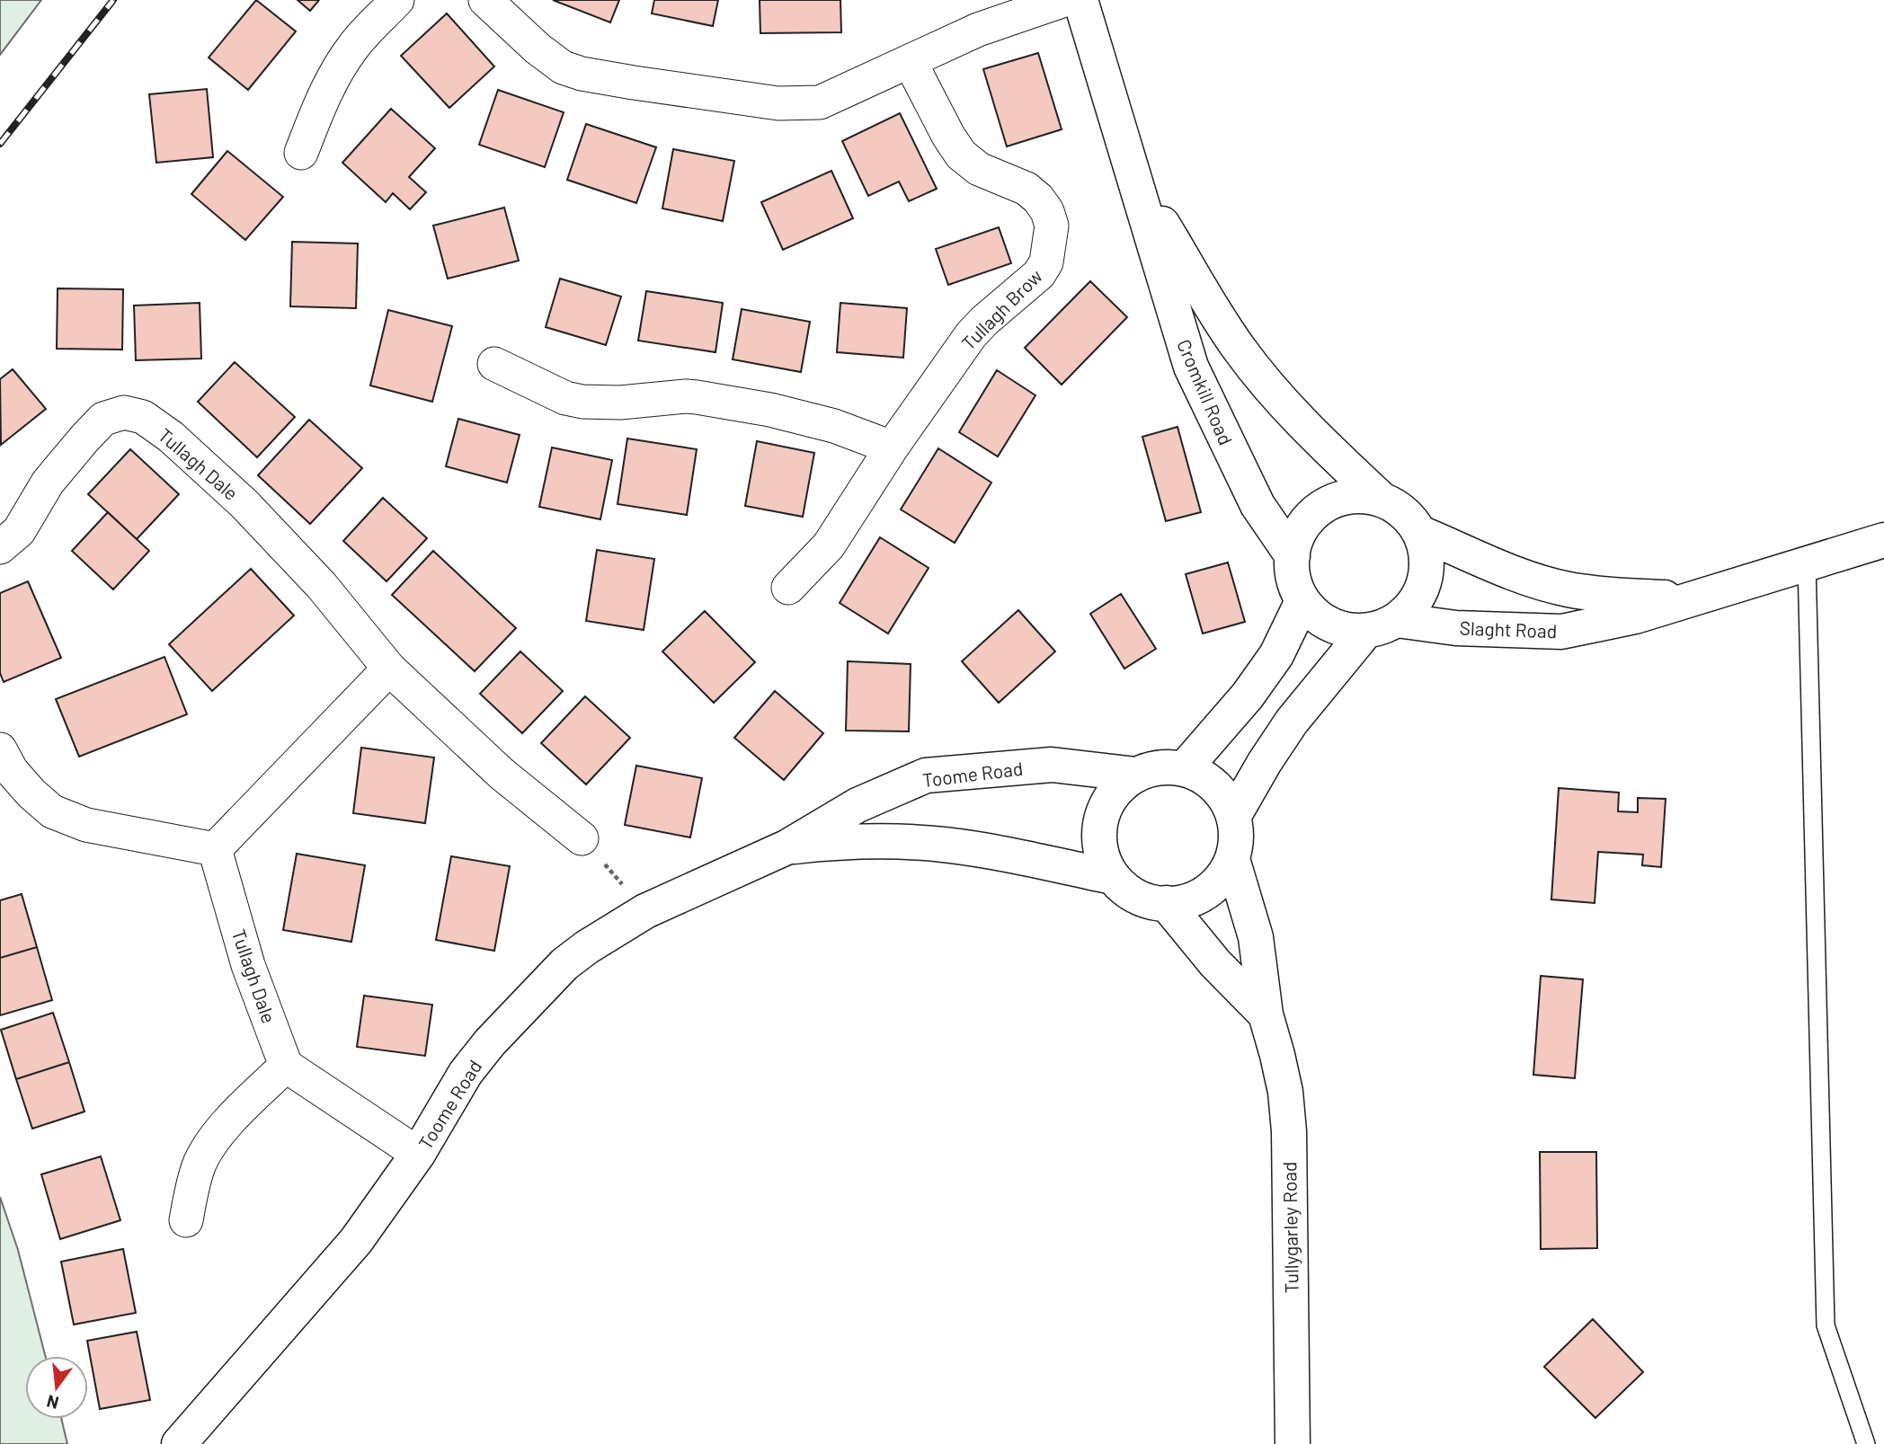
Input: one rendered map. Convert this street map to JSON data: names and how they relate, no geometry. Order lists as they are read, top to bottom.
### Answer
{
  "streets": {
    "main road": [
      "Cromkill Road",
      "Slaght Road",
      "Toome Road",
      "Tullygarley Road"
    ],
    "street": ["Tullagh Brow", "Tullagh Dale"]
  },
  "crossings": [
    ["Cromkill Road", "Slaght Road"],
    ["Toome Road", "Tullygarley Road"]
  ],
  "north": "bottom"
}
